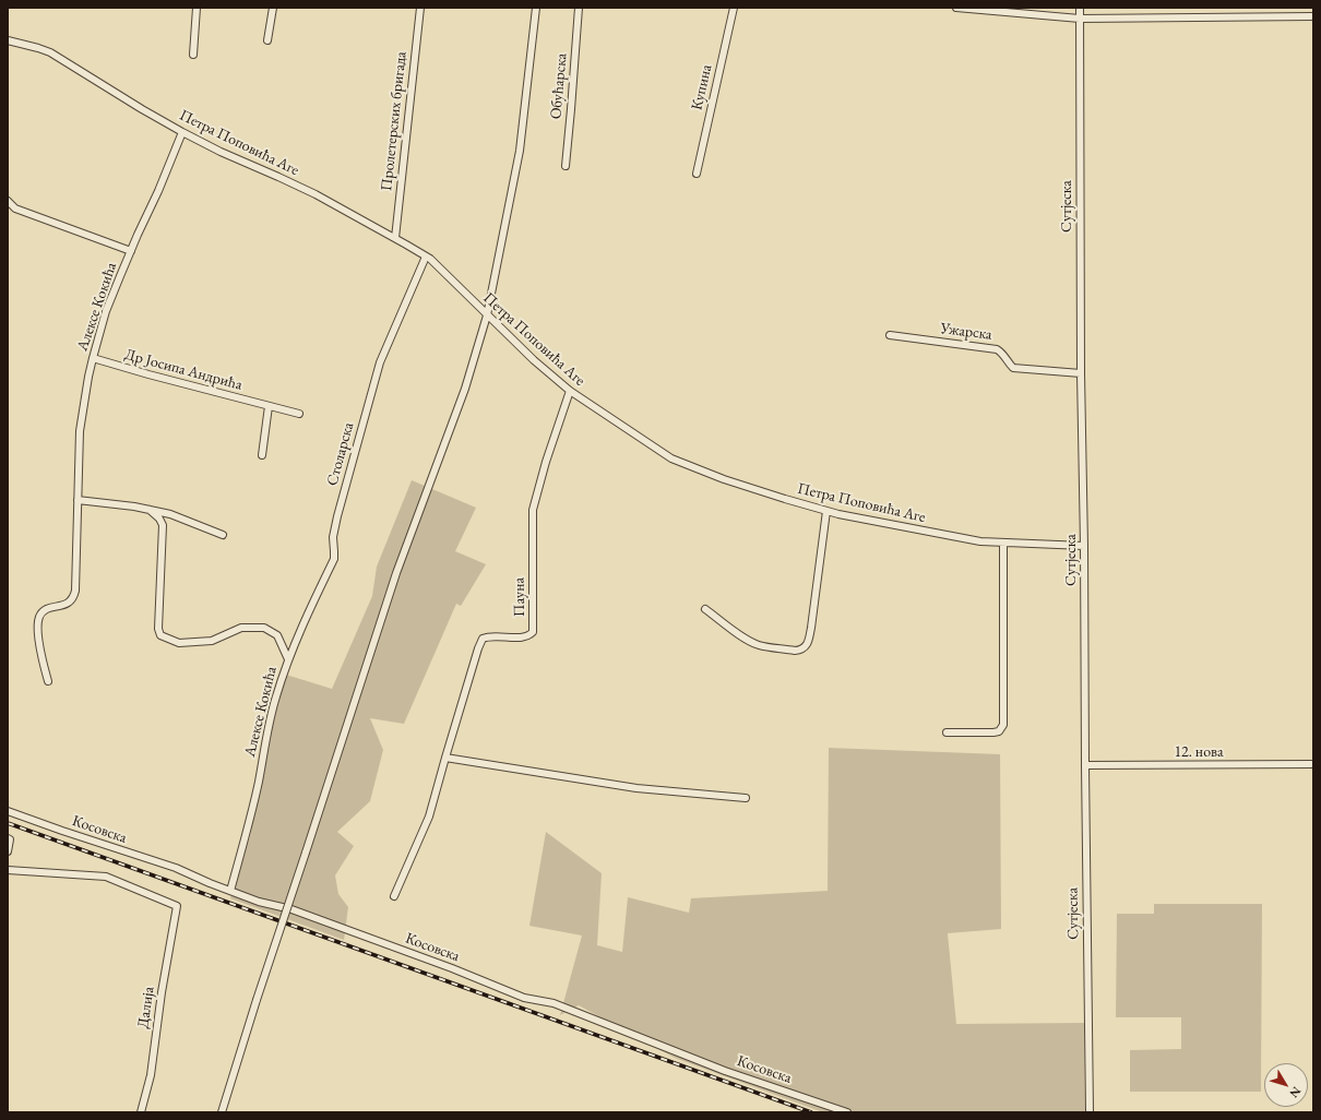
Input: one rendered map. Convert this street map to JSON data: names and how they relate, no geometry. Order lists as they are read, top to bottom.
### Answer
{
  "streets": {
    "street": [
      "Обућарска",
      "Купина",
      "Пролетерских бригада",
      "Петра Поповића Аге",
      "Сутјеска",
      "Алексе Кокића",
      "Ужарска",
      "Др Јосипа Андрића",
      "Столарска",
      "Пауна",
      "12. нова",
      "Косовска",
      "Далија"
    ]
  },
  "crossings": [
    ["Пролетерских бригада", "Петра Поповића Аге"],
    ["Петра Поповића Аге", "Сутјеска"],
    ["Петра Поповића Аге", "Алексе Кокића"],
    ["Петра Поповића Аге", "Столарска"],
    ["Петра Поповића Аге", "Пауна"],
    ["Сутјеска", "Ужарска"],
    ["Сутјеска", "12. нова"],
    ["Алексе Кокића", "Др Јосипа Андрића"],
    ["Алексе Кокића", "Столарска"],
    ["Алексе Кокића", "Косовска"]
  ],
  "north": "bottom right"
}
